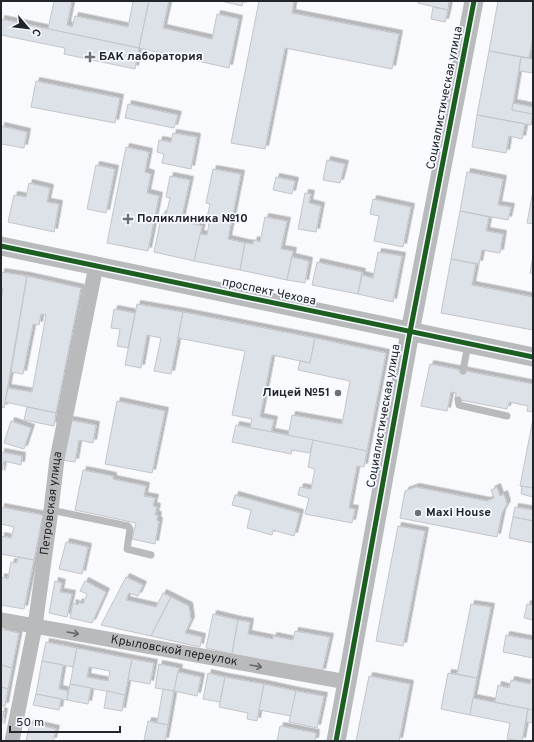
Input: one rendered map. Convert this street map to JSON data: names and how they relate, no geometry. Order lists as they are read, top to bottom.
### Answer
{
  "streets": {
    "street": [
      "Социалистическая улица",
      "проспект Чехова",
      "Петровская улица",
      "Крыловской переулок"
    ]
  },
  "crossings": [
    ["Социалистическая улица", "проспект Чехова"],
    ["Социалистическая улица", "Крыловской переулок"],
    ["проспект Чехова", "Петровская улица"],
    ["Петровская улица", "Крыловской переулок"]
  ],
  "one_way": ["Крыловской переулок"],
  "places": {
    "health": ["БАК лаборатория", "Поликлиника №10"],
    "other": ["Лицей №51", "Maxi House"]
  },
  "scale_bar": "50 m",
  "north": "bottom right"
}
